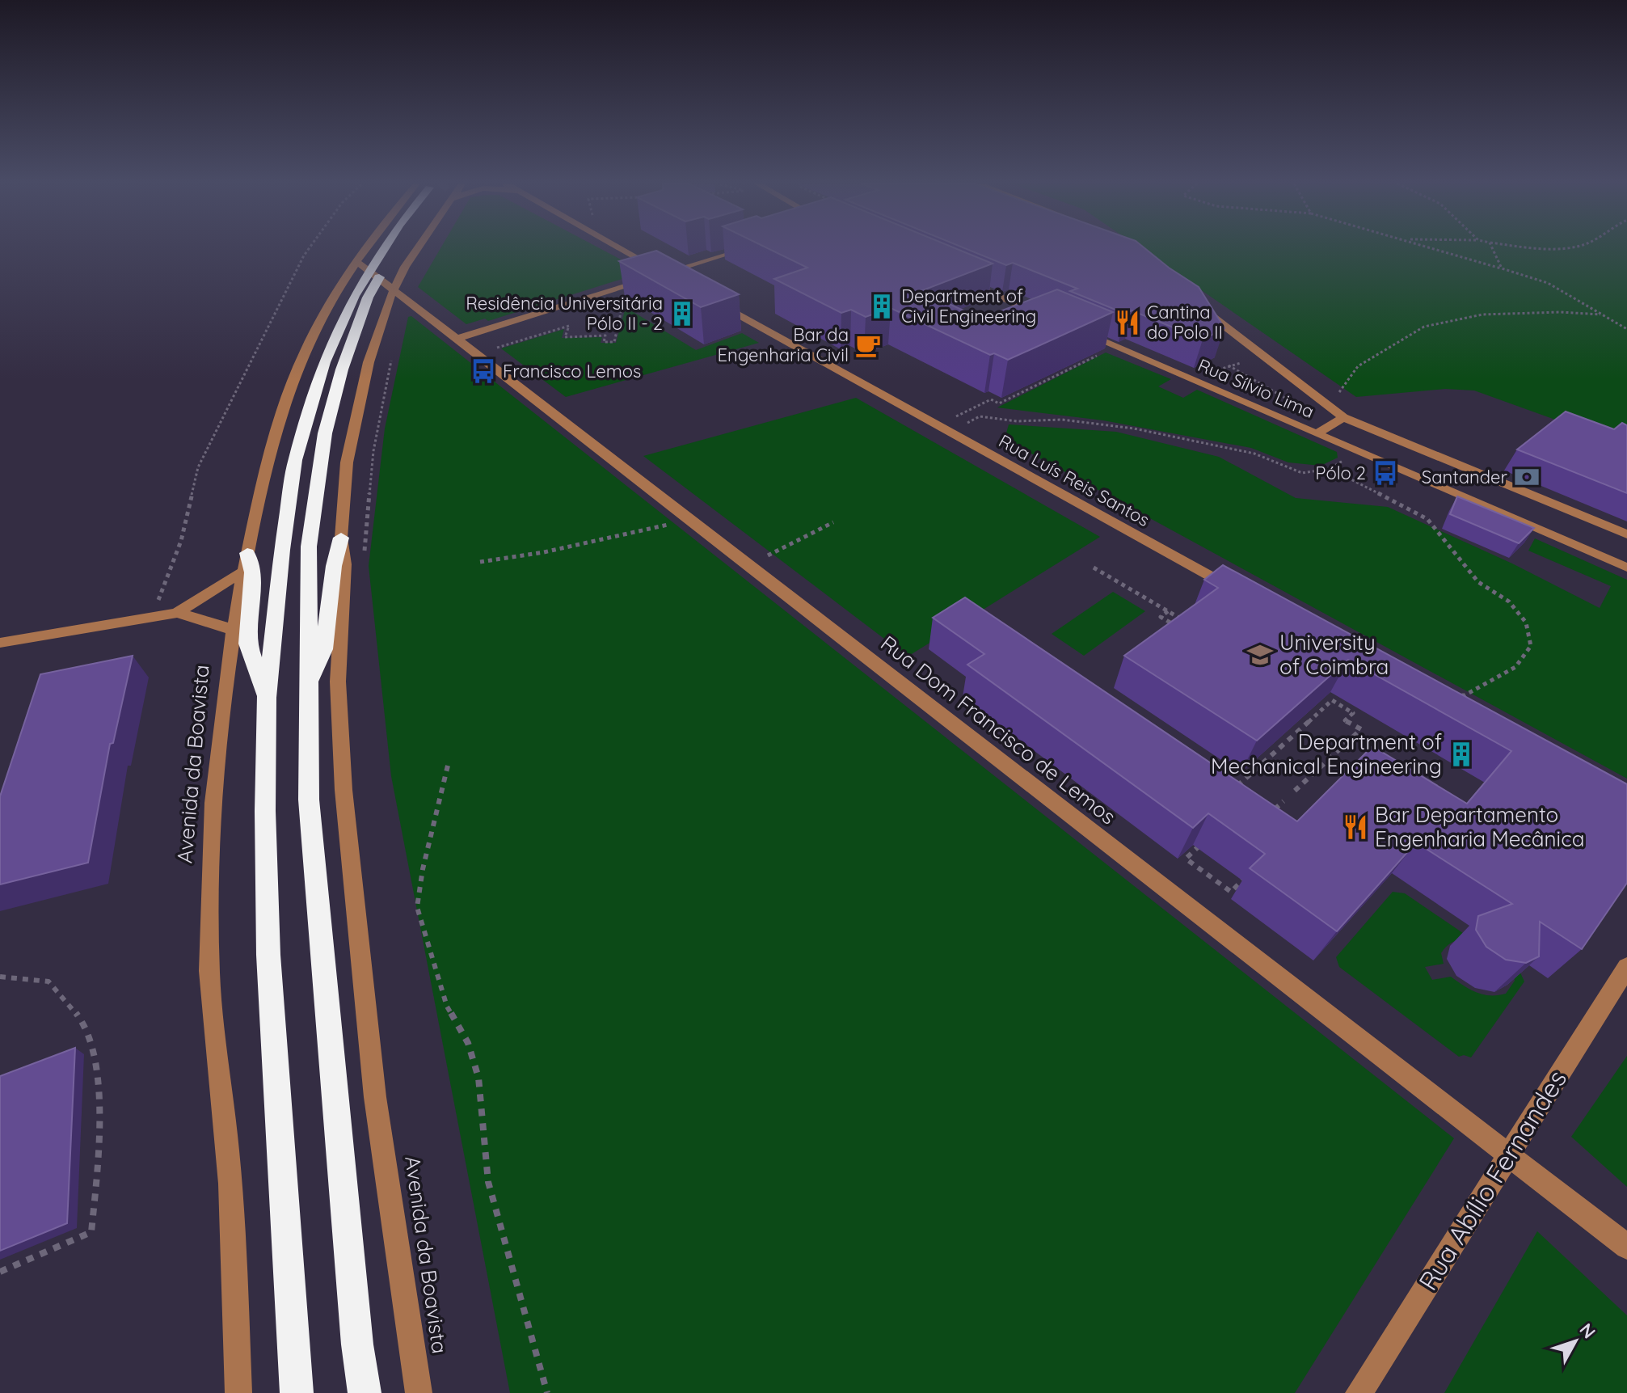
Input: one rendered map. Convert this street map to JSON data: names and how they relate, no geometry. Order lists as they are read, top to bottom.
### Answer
{
  "streets": {
    "street": [
      "Rua Sílvio Lima",
      "Rua Luís Reis Santos",
      "Rua Dom Francisco de Lemos",
      "Avenida da Boavista",
      "Rua Abílio Fernandes"
    ]
  },
  "crossings": [
    ["Rua Dom Francisco de Lemos", "Avenida da Boavista"],
    ["Rua Dom Francisco de Lemos", "Rua Abílio Fernandes"]
  ],
  "places": {
    "building": ["Department of Civil Engineering", "Residência Universitária Pólo II - 2", "Department of Mechanical Engineering"],
    "restaurant": ["Cantina do Polo II", "Bar Departamento Engenharia Mecânica"],
    "cafe": ["Bar da Engenharia Civil"],
    "bus stop": ["Francisco Lemos", "Pólo 2"],
    "bank": ["Santander"],
    "school or university": ["University of Coimbra"]
  },
  "north": "top right"
}
